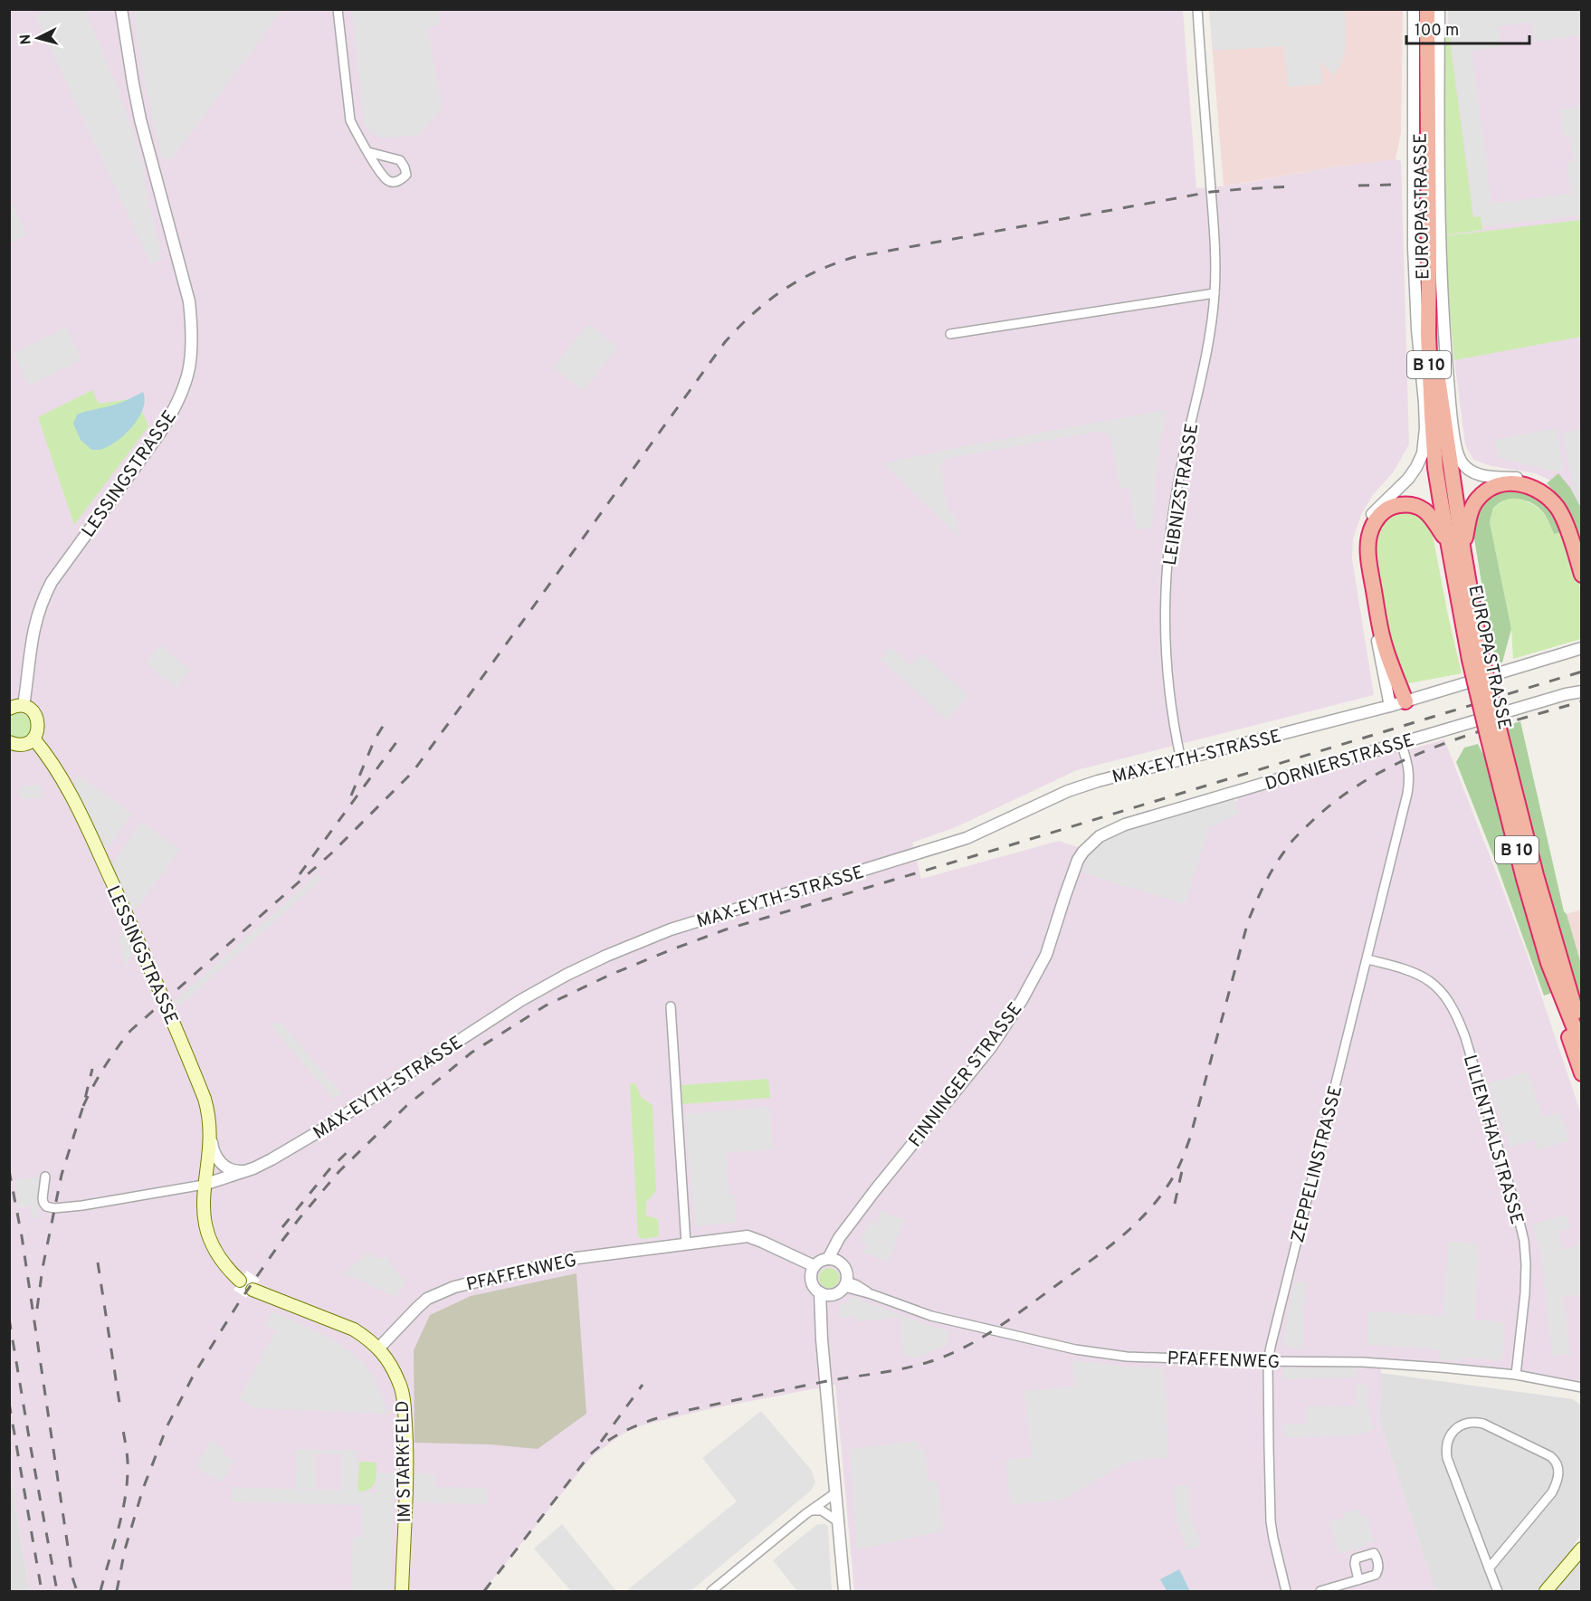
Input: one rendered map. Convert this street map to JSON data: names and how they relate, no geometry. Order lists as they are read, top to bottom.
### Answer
{
  "streets": {
    "highway": ["EUROPASTRASSE", "B 10"],
    "main road": ["LESSINGSTRASSE", "IM STARKFELD"],
    "street": [
      "LEIBNIZSTRASSE",
      "MAX-EYTH-STRASSE",
      "DORNIERSTRASSE",
      "FINNINGER STRASSE",
      "LILIENTHALSTRASSE",
      "ZEPPELINSTRASSE",
      "PFAFFENWEG"
    ]
  },
  "crossings": [
    ["EUROPASTRASSE", "B 10"],
    ["EUROPASTRASSE", "MAX-EYTH-STRASSE"],
    ["LESSINGSTRASSE", "MAX-EYTH-STRASSE"],
    ["LEIBNIZSTRASSE", "MAX-EYTH-STRASSE"],
    ["DORNIERSTRASSE", "FINNINGER STRASSE"],
    ["DORNIERSTRASSE", "ZEPPELINSTRASSE"],
    ["FINNINGER STRASSE", "PFAFFENWEG"],
    ["LILIENTHALSTRASSE", "ZEPPELINSTRASSE"],
    ["LILIENTHALSTRASSE", "PFAFFENWEG"],
    ["ZEPPELINSTRASSE", "PFAFFENWEG"],
    ["PFAFFENWEG", "IM STARKFELD"]
  ],
  "scale_bar": "100 m",
  "north": "left"
}
